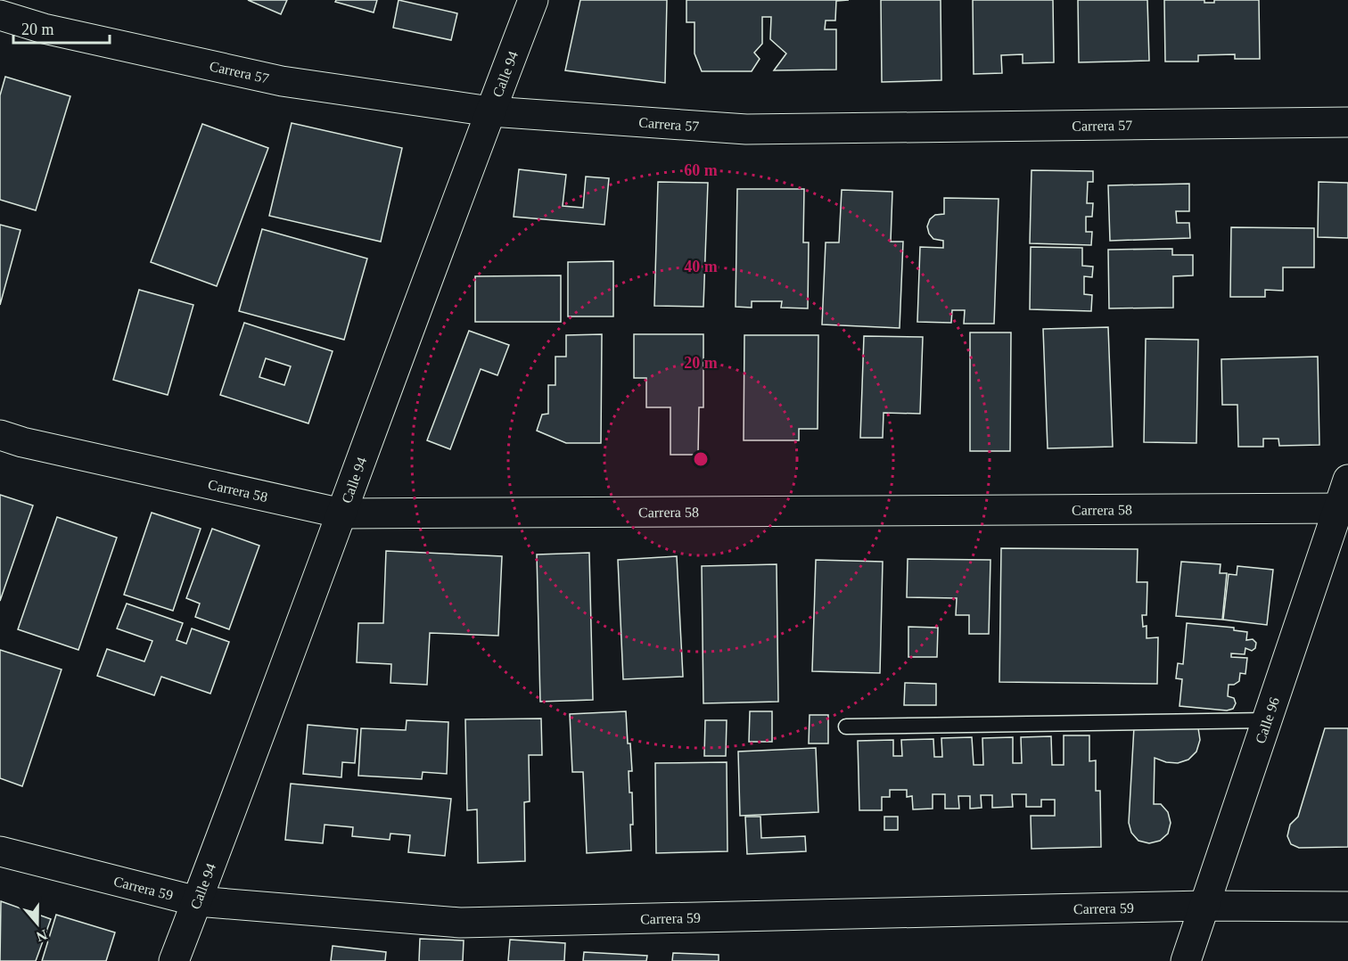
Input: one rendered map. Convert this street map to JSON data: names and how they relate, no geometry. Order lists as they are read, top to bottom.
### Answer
{
  "streets": {
    "street": [
      "Carrera 57",
      "Calle 94",
      "Carrera 58",
      "Calle 96",
      "Carrera 59"
    ]
  },
  "crossings": [
    ["Carrera 57", "Calle 94"],
    ["Calle 94", "Carrera 58"],
    ["Calle 94", "Carrera 59"],
    ["Carrera 58", "Calle 96"],
    ["Calle 96", "Carrera 59"]
  ],
  "scale_bar": "20 m",
  "north": "bottom",
  "rings": ["60 m", "40 m", "20 m"]
}
